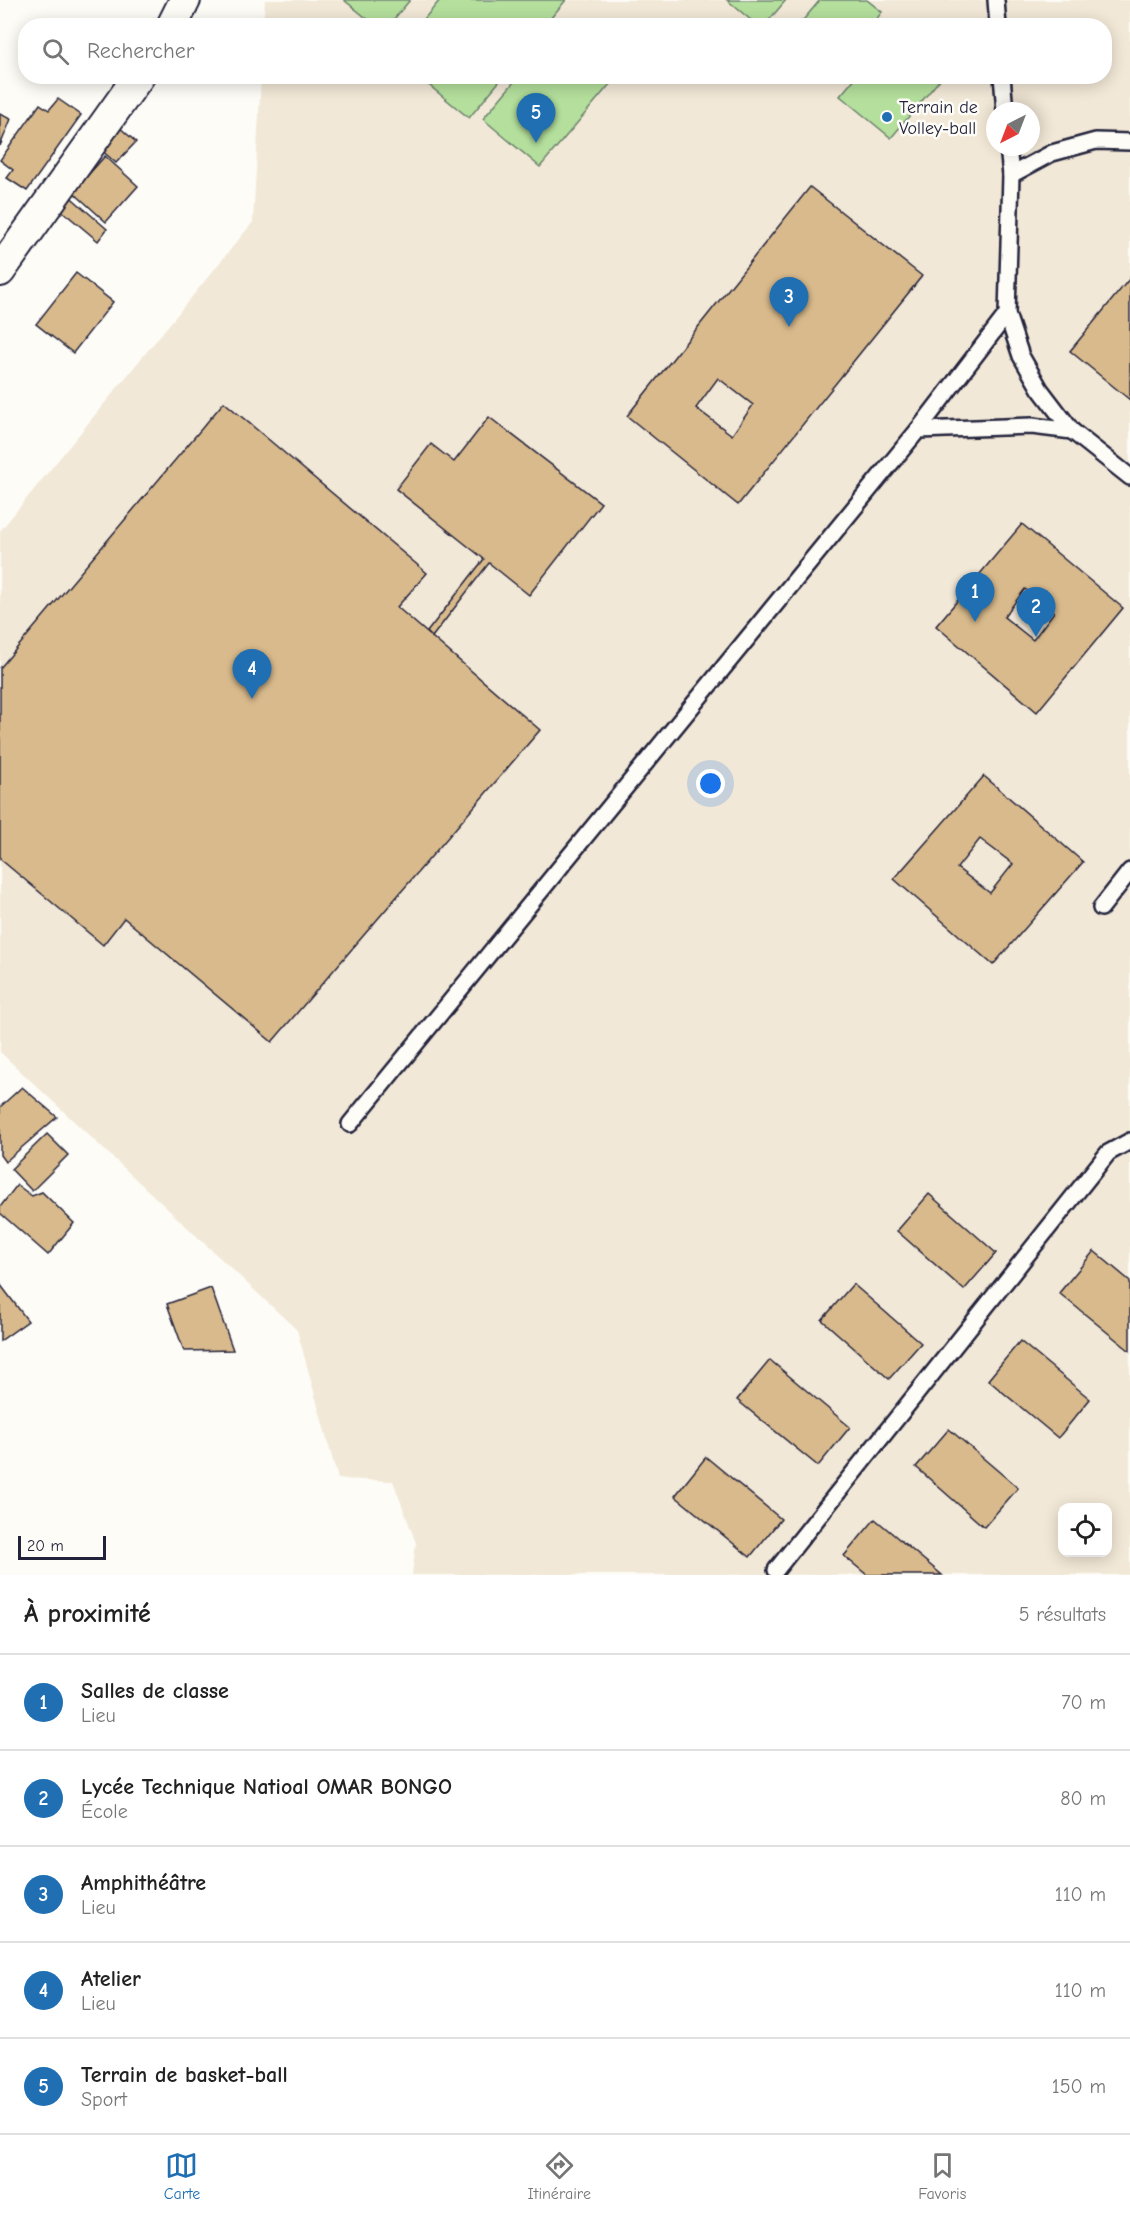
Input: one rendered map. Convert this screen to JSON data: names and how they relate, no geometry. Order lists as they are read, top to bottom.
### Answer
{
  "places": ["Terrain de Volley-ball"],
  "scale_bar": "20 m",
  "north": "bottom left",
  "page": {
    "search": "Rechercher",
    "pins": [
      "5",
      "3",
      "1",
      "2",
      "4"
    ],
    "scale": "20 m",
    "heading": ["À proximité", "5 résultats"],
    "list": [
      {
        "mark": "1",
        "name": "Salles de classe",
        "note": "Lieu",
        "value": "70 m"
      },
      {
        "mark": "2",
        "name": "Lycée Technique Natioal OMAR BONGO",
        "note": "École",
        "value": "80 m"
      },
      {
        "mark": "3",
        "name": "Amphithéâtre",
        "note": "Lieu",
        "value": "110 m"
      },
      {
        "mark": "4",
        "name": "Atelier",
        "note": "Lieu",
        "value": "110 m"
      },
      {
        "mark": "5",
        "name": "Terrain de basket-ball",
        "note": "Sport",
        "value": "150 m"
      }
    ],
    "nav": ["Carte", "Itinéraire", "Favoris"]
  }
}
